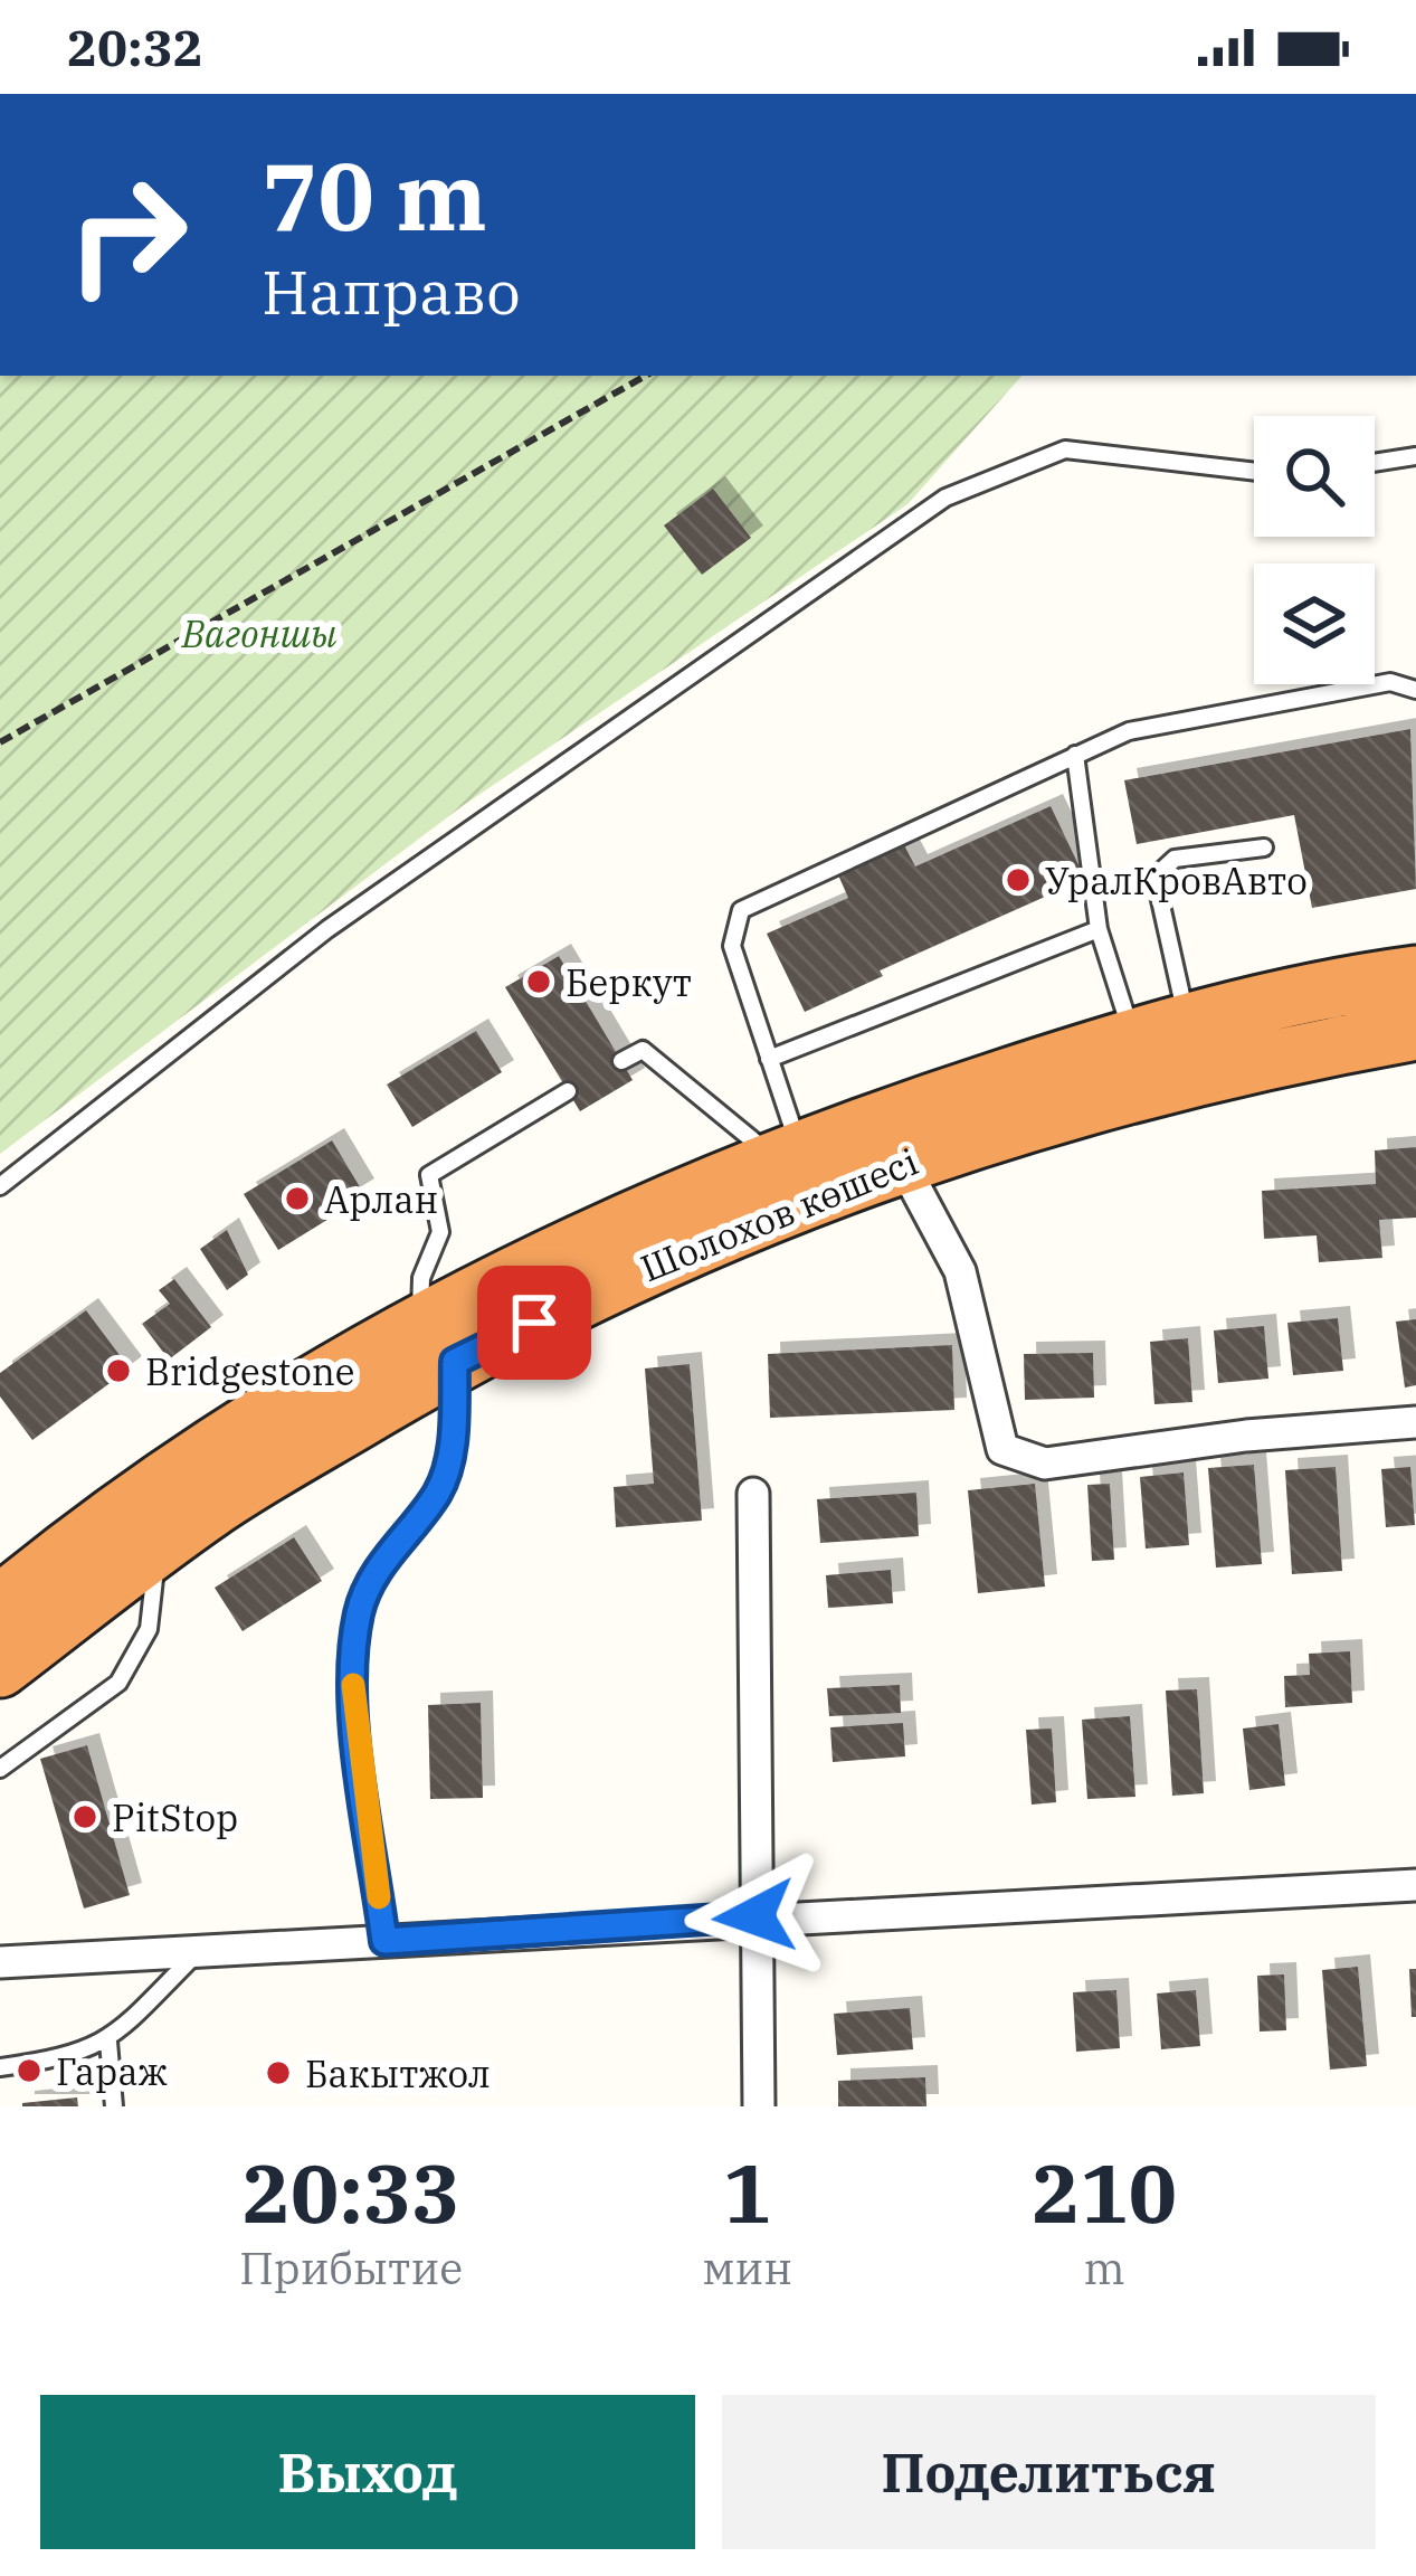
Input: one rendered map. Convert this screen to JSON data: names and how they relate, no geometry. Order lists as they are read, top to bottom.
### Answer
{
  "streets": {
    "highway": ["Шолохов көшесі"]
  },
  "parks": ["Вагоншы"],
  "places": [
    "УралКровАвто",
    "Беркут",
    "Арлан",
    "Bridgestone",
    "PitStop",
    "Гараж",
    "Бакытжол"
  ],
  "page": {
    "status": "20:32",
    "turn": ["70 m", "Направо"],
    "eta": [
      "20:33",
      "Прибытие",
      "1",
      "мин",
      "210",
      "m"
    ],
    "buttons": ["Выход", "Поделиться"]
  }
}
